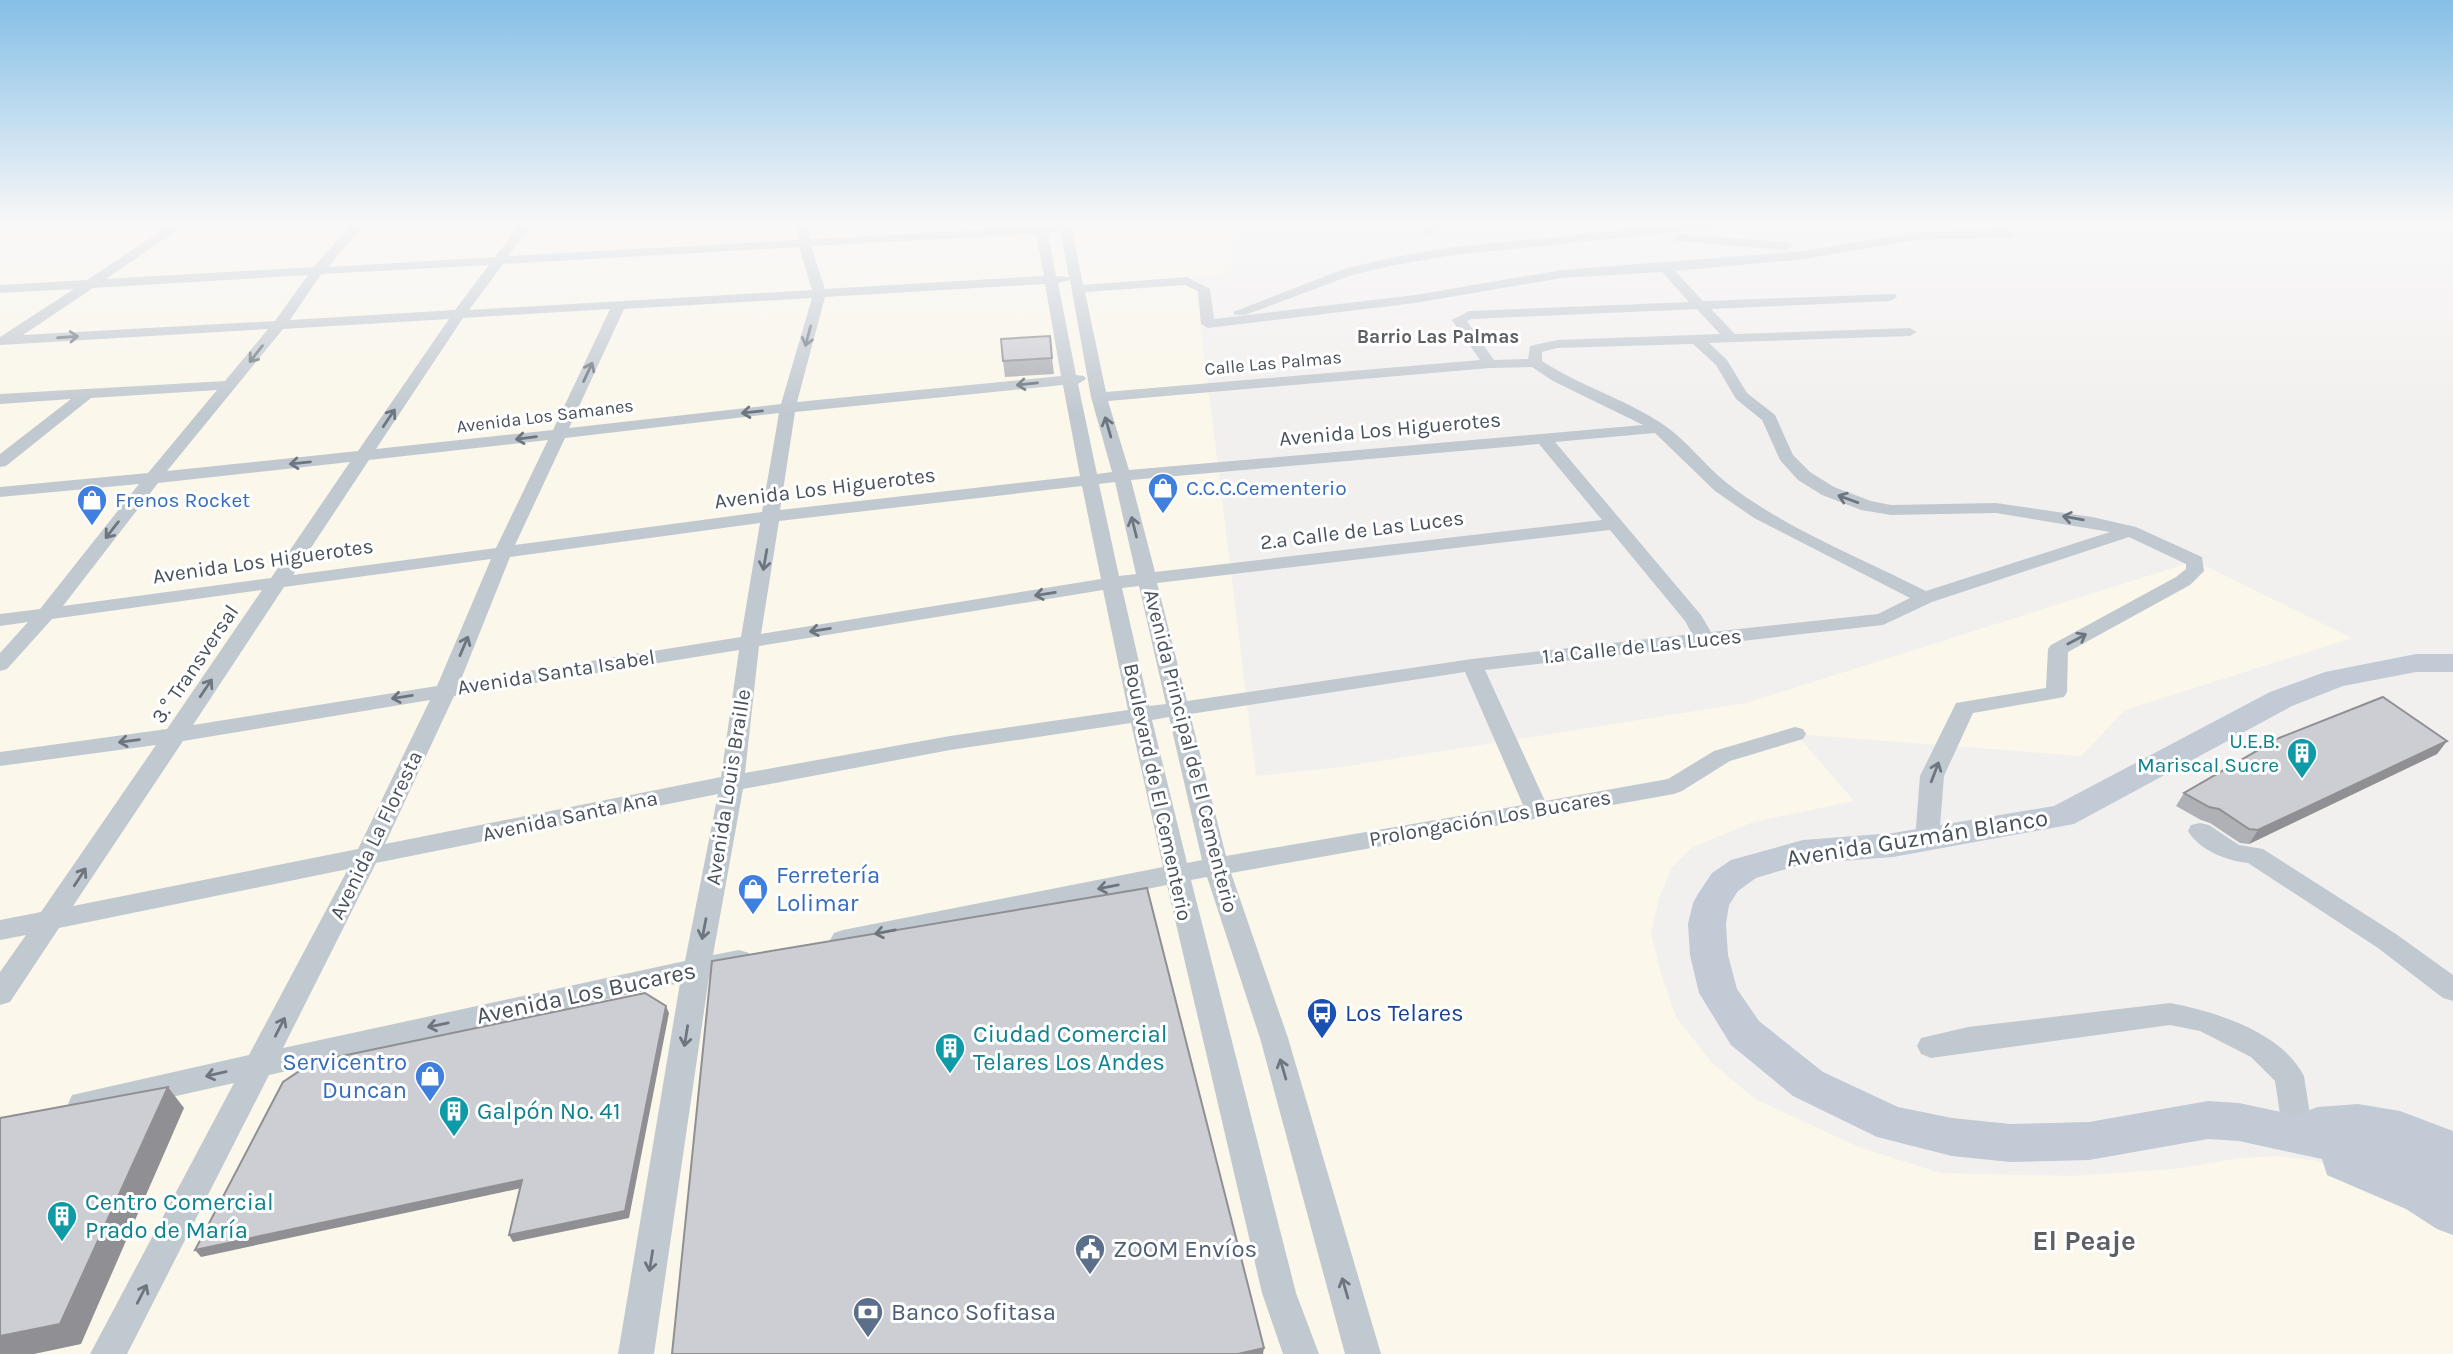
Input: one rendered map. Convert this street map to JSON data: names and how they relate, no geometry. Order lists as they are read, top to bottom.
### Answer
{
  "streets": {
    "street": [
      "Calle Las Palmas",
      "Avenida Los Samanes",
      "Avenida Los Higuerotes",
      "2.ª Calle de Las Luces",
      "1.ª Calle de Las Luces",
      "3.° Transversal",
      "Avenida Santa Isabel",
      "Avenida Principal de El Cementerio",
      "Avenida Louis Braille",
      "Boulevard de El Cementerio",
      "Avenida Santa Ana",
      "Prolongación Los Bucares",
      "Avenida La Floresta",
      "Avenida Guzmán Blanco",
      "Avenida Los Bucares"
    ]
  },
  "crossings": [
    ["Calle Las Palmas", "Avenida Principal de El Cementerio"],
    ["Avenida Los Samanes", "3.° Transversal"],
    ["Avenida Los Samanes", "Avenida Principal de El Cementerio"],
    ["Avenida Los Samanes", "Avenida Louis Braille"],
    ["Avenida Los Samanes", "Boulevard de El Cementerio"],
    ["Avenida Los Samanes", "Avenida La Floresta"],
    ["Avenida Los Higuerotes", "3.° Transversal"],
    ["Avenida Los Higuerotes", "Avenida Principal de El Cementerio"],
    ["Avenida Los Higuerotes", "Avenida Louis Braille"],
    ["Avenida Los Higuerotes", "Boulevard de El Cementerio"],
    ["Avenida Los Higuerotes", "Avenida La Floresta"],
    ["2.ª Calle de Las Luces", "Avenida Santa Isabel"],
    ["2.ª Calle de Las Luces", "Avenida Principal de El Cementerio"],
    ["2.ª Calle de Las Luces", "Boulevard de El Cementerio"],
    ["1.ª Calle de Las Luces", "Avenida Principal de El Cementerio"],
    ["1.ª Calle de Las Luces", "Boulevard de El Cementerio"],
    ["1.ª Calle de Las Luces", "Avenida Santa Ana"],
    ["3.° Transversal", "Avenida Santa Isabel"],
    ["3.° Transversal", "Avenida Santa Ana"],
    ["Avenida Santa Isabel", "Avenida Louis Braille"],
    ["Avenida Santa Isabel", "Boulevard de El Cementerio"],
    ["Avenida Santa Isabel", "Avenida La Floresta"],
    ["Avenida Principal de El Cementerio", "Prolongación Los Bucares"],
    ["Avenida Louis Braille", "Avenida Santa Ana"],
    ["Avenida Louis Braille", "Avenida Los Bucares"],
    ["Boulevard de El Cementerio", "Avenida Santa Ana"],
    ["Boulevard de El Cementerio", "Prolongación Los Bucares"],
    ["Avenida Santa Ana", "Avenida La Floresta"],
    ["Avenida La Floresta", "Avenida Los Bucares"]
  ],
  "one_way": [
    "Avenida Santa Isabel",
    "Avenida Principal de El Cementerio",
    "Avenida Louis Braille",
    "Avenida La Floresta",
    "Avenida Los Bucares"
  ],
  "districts": ["Barrio Las Palmas", "El Peaje"],
  "places": {
    "shop": [
      "C.C.C.Cementerio",
      "Frenos Rocket",
      "Ferretería Lolimar",
      "Servicentro Duncan"
    ],
    "building": [
      "U.E.B. Mariscal Sucre",
      "Ciudad Comercial Telares Los Andes",
      "Galpón No. 41",
      "Centro Comercial Prado de María"
    ],
    "bus stop": ["Los Telares"],
    "public building": ["ZOOM Envíos"],
    "bank": ["Banco Sofitasa"]
  }
}
